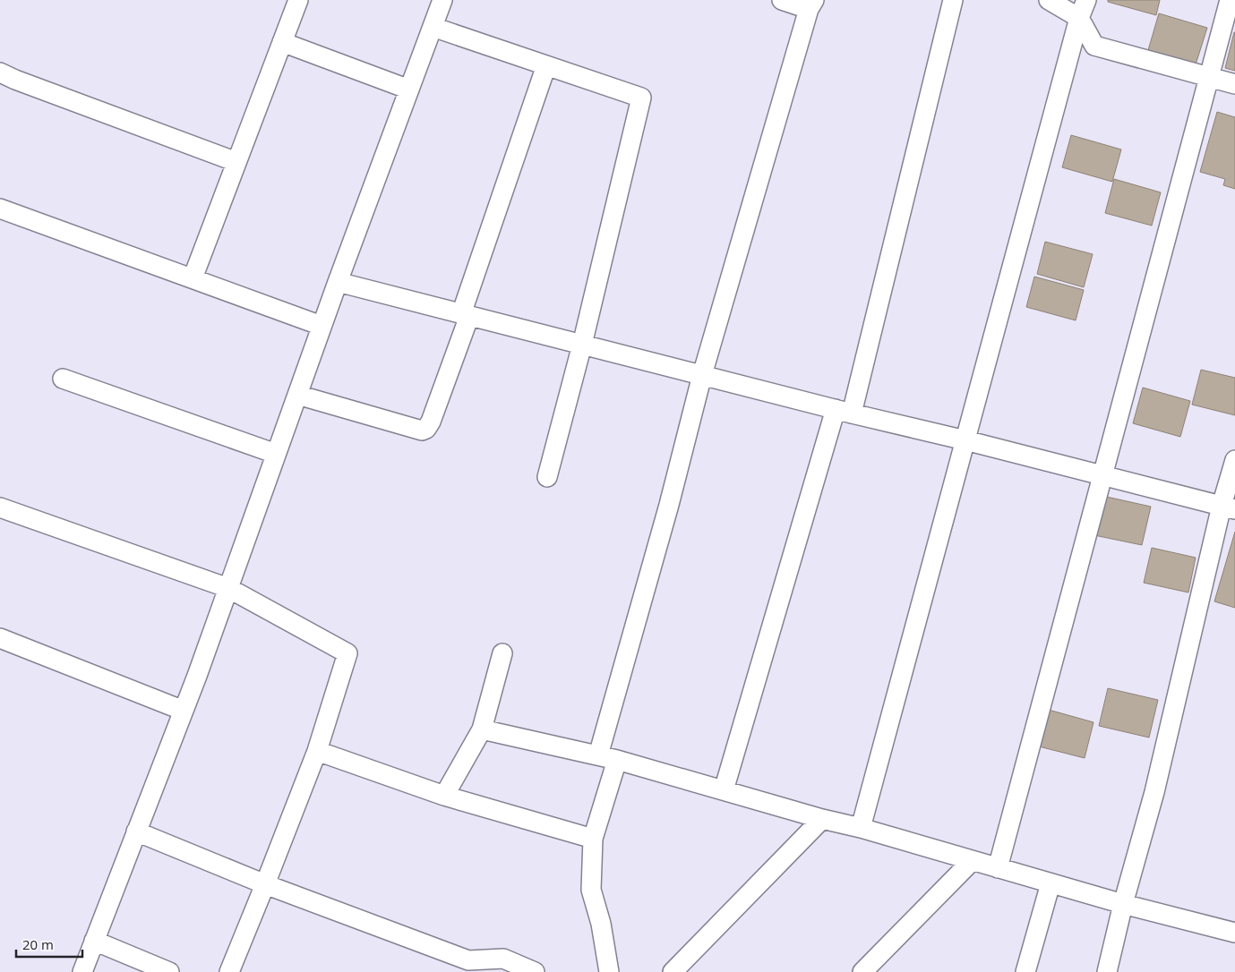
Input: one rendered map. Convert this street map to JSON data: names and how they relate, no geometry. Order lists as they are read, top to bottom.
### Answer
{
  "scale_bar": "20 m"
}
